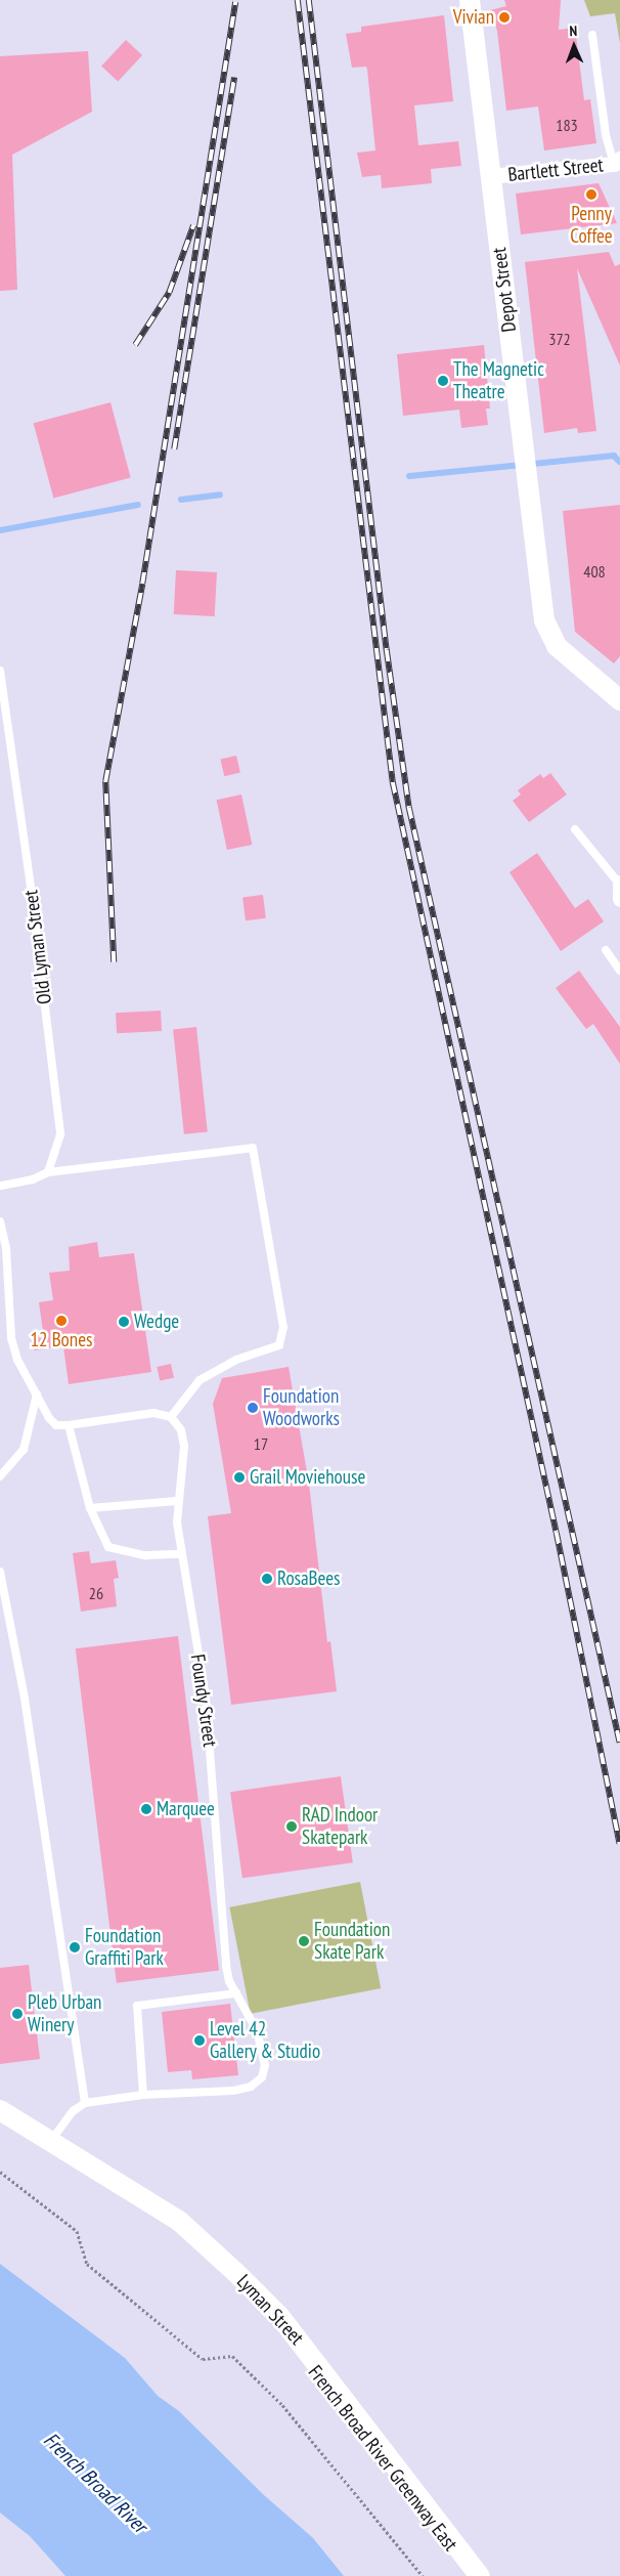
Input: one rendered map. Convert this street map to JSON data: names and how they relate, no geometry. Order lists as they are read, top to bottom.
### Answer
{
  "streets": {
    "street": ["Bartlett Street", "Depot Street", "Lyman Street"],
    "lane": ["Old Lyman Street", "Foundy Street"]
  },
  "crossings": [
    ["Bartlett Street", "Depot Street"]
  ],
  "water": ["French Broad River"],
  "places": [
    "Vivian",
    "Penny Coffee",
    "The Magnetic Theatre",
    "12 Bones",
    "Wedge",
    "Foundation Woodworks",
    "Grail Moviehouse",
    "RosaBees",
    "Marquee",
    "RAD Indoor Skatepark",
    "Foundation Skate Park",
    "Foundation Graffiti Park",
    "Pleb Urban Winery",
    "Level 42 Gallery & Studio"
  ],
  "house_numbers": [
    "183",
    "372",
    "408",
    "17",
    "26"
  ],
  "north": "top"
}
